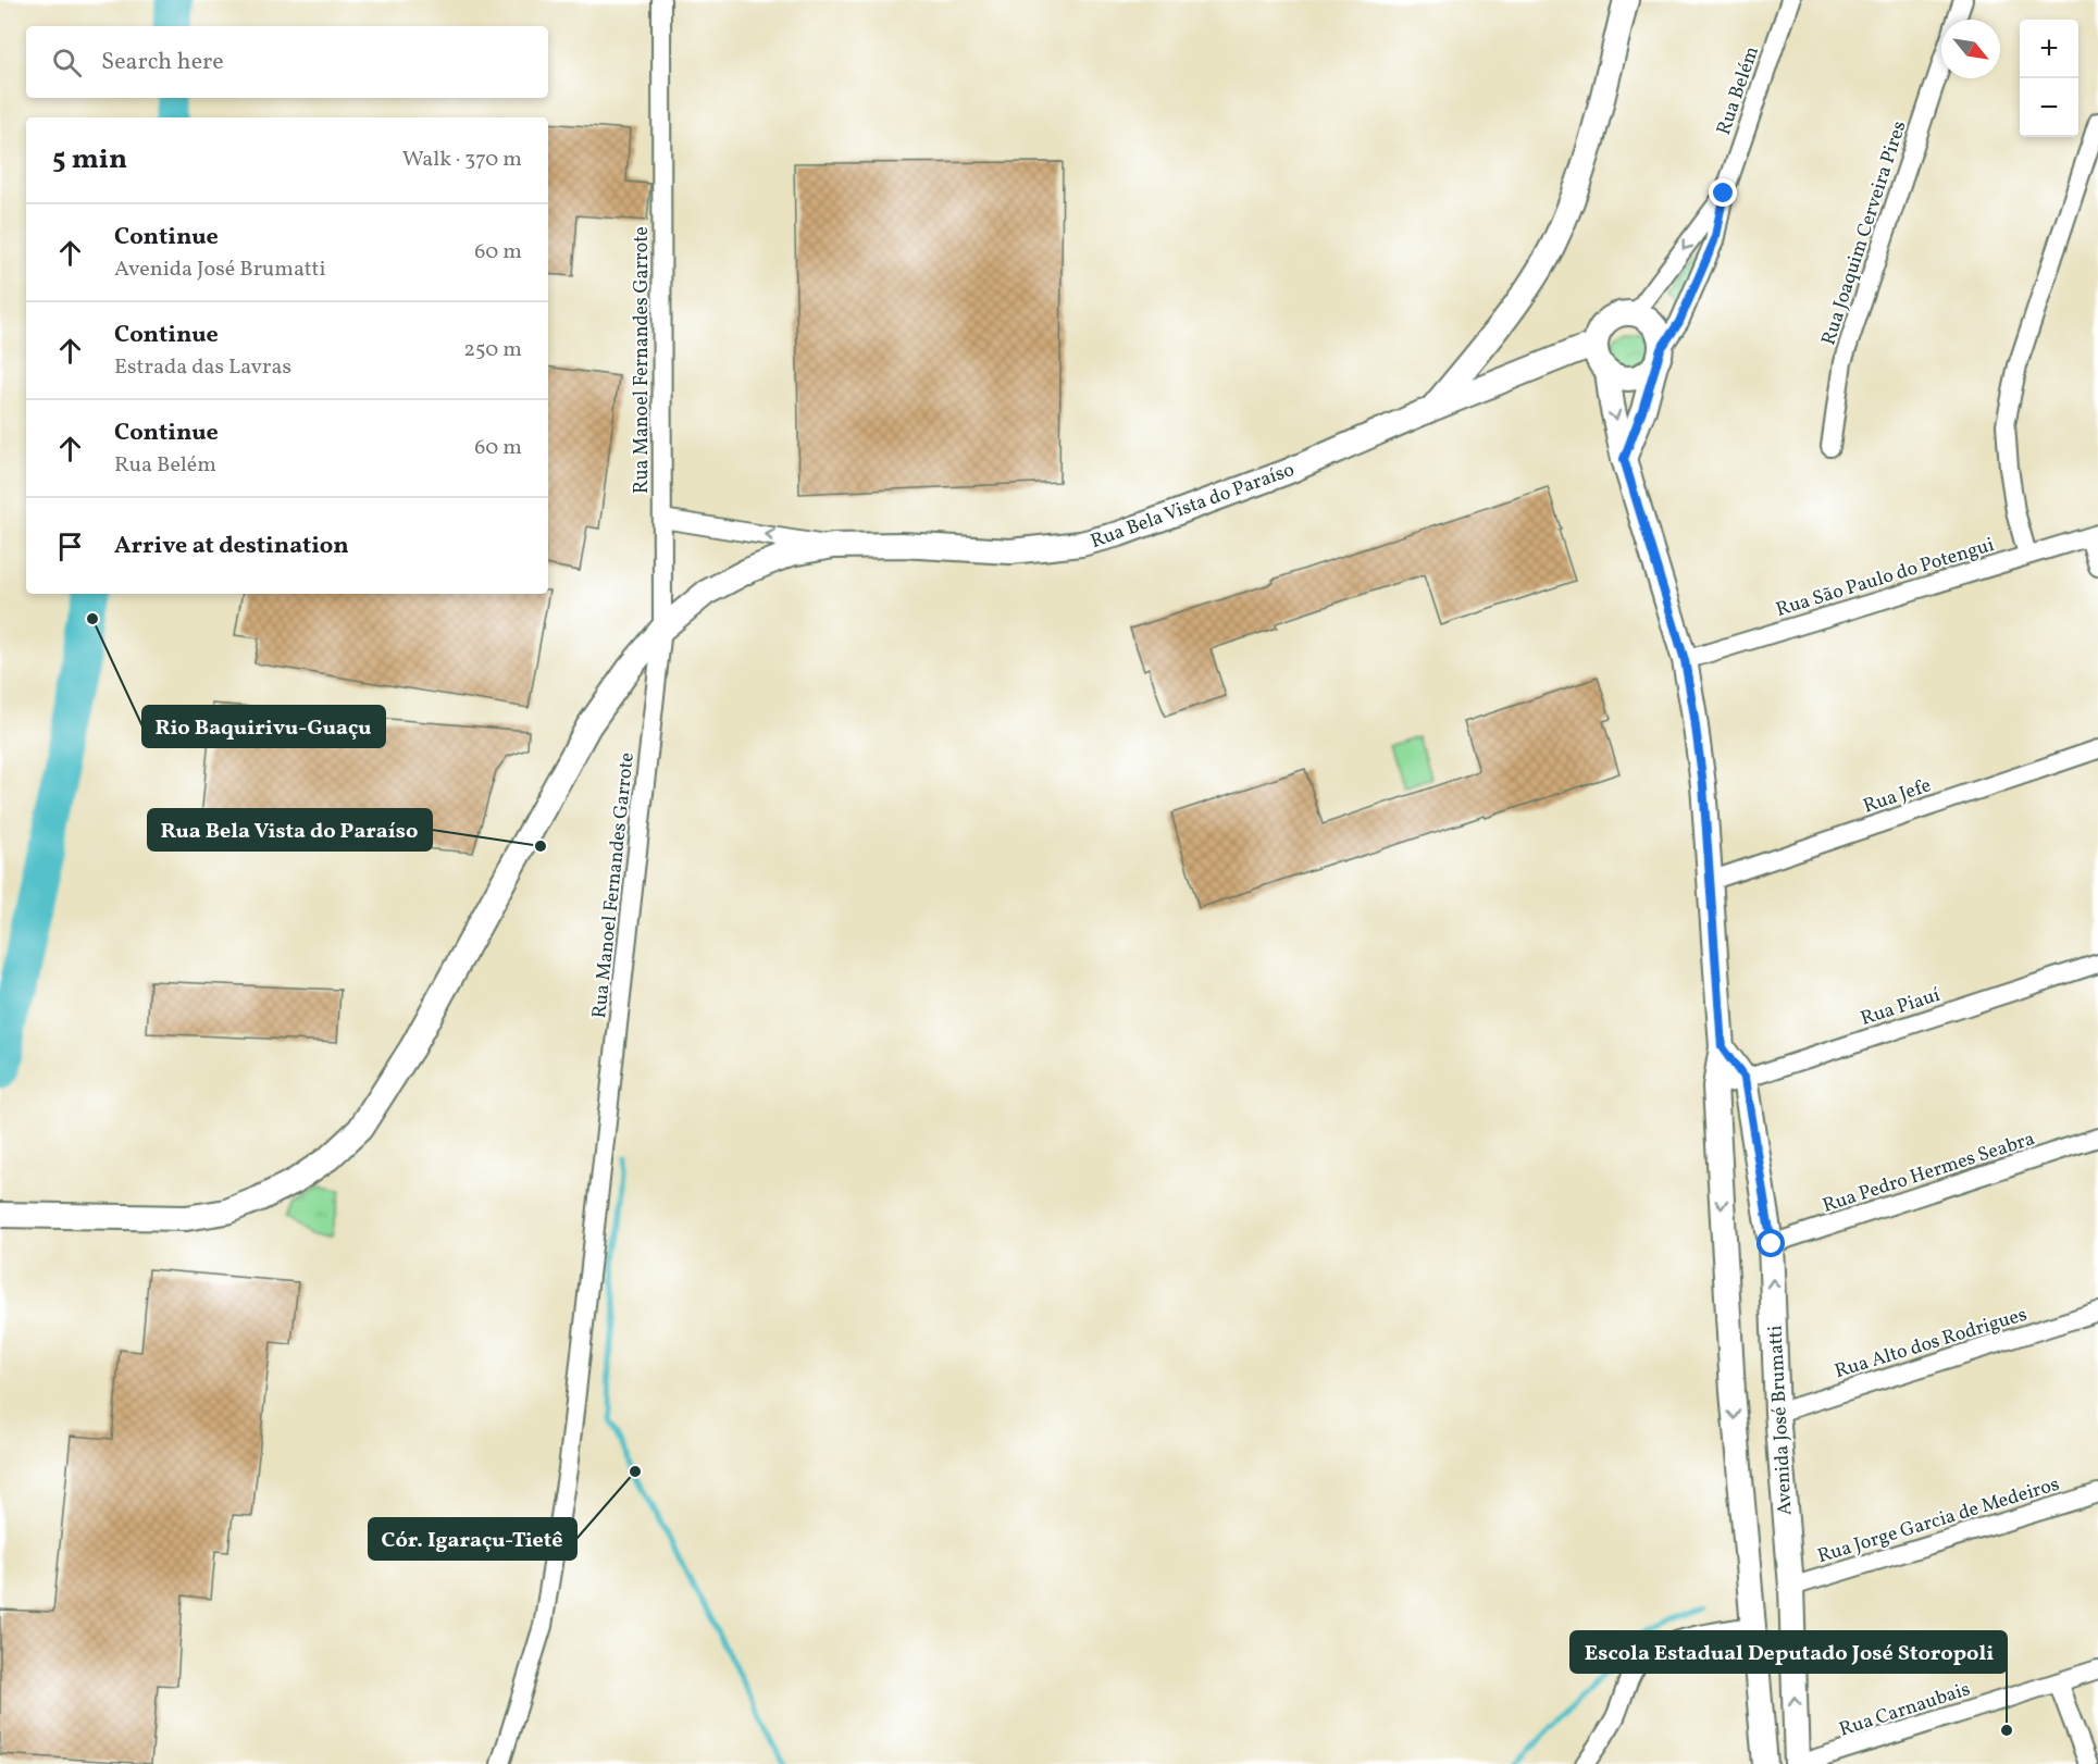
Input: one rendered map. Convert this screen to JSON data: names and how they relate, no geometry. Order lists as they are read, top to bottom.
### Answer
{
  "streets": {
    "main road": ["Rua Bela Vista do Paraíso", "Avenida José Brumatti"],
    "street": [
      "Rua Belém",
      "Rua Joaquim Cerveira Pires",
      "Rua Manoel Fernandes Garrote",
      "Rua São Paulo do Potengui",
      "Rua Jefe",
      "Rua Piauí",
      "Rua Pedro Hermes Seabra",
      "Rua Alto dos Rodrigues",
      "Rua Jorge Garcia de Medeiros",
      "Rua Carnaubais"
    ]
  },
  "crossings": [
    ["Rua Belém", "Rua Bela Vista do Paraíso"],
    ["Rua Belém", "Avenida José Brumatti"],
    ["Rua Manoel Fernandes Garrote", "Rua Bela Vista do Paraíso"],
    ["Rua Bela Vista do Paraíso", "Avenida José Brumatti"],
    ["Rua São Paulo do Potengui", "Avenida José Brumatti"],
    ["Rua Jefe", "Avenida José Brumatti"],
    ["Rua Piauí", "Avenida José Brumatti"],
    ["Rua Pedro Hermes Seabra", "Avenida José Brumatti"],
    ["Rua Alto dos Rodrigues", "Avenida José Brumatti"],
    ["Avenida José Brumatti", "Rua Jorge Garcia de Medeiros"],
    ["Avenida José Brumatti", "Rua Carnaubais"]
  ],
  "places": [
    "Rio Baquirivu-Guaçu",
    "Rua Bela Vista do Paraíso",
    "Cór. Igaraçu-Tietê",
    "Escola Estadual Deputado José Storopoli"
  ],
  "north": "bottom right",
  "page": {
    "map_buttons": ["+", "−"],
    "search": "Search here",
    "heading": ["5 min", "Walk · 370 m"],
    "list": [
      ["Continue", "Avenida José Brumatti", "60 m"],
      ["Continue", "Estrada das Lavras", "250 m"],
      ["Continue", "Rua Belém", "60 m"],
      "Arrive at destination"
    ]
  }
}
